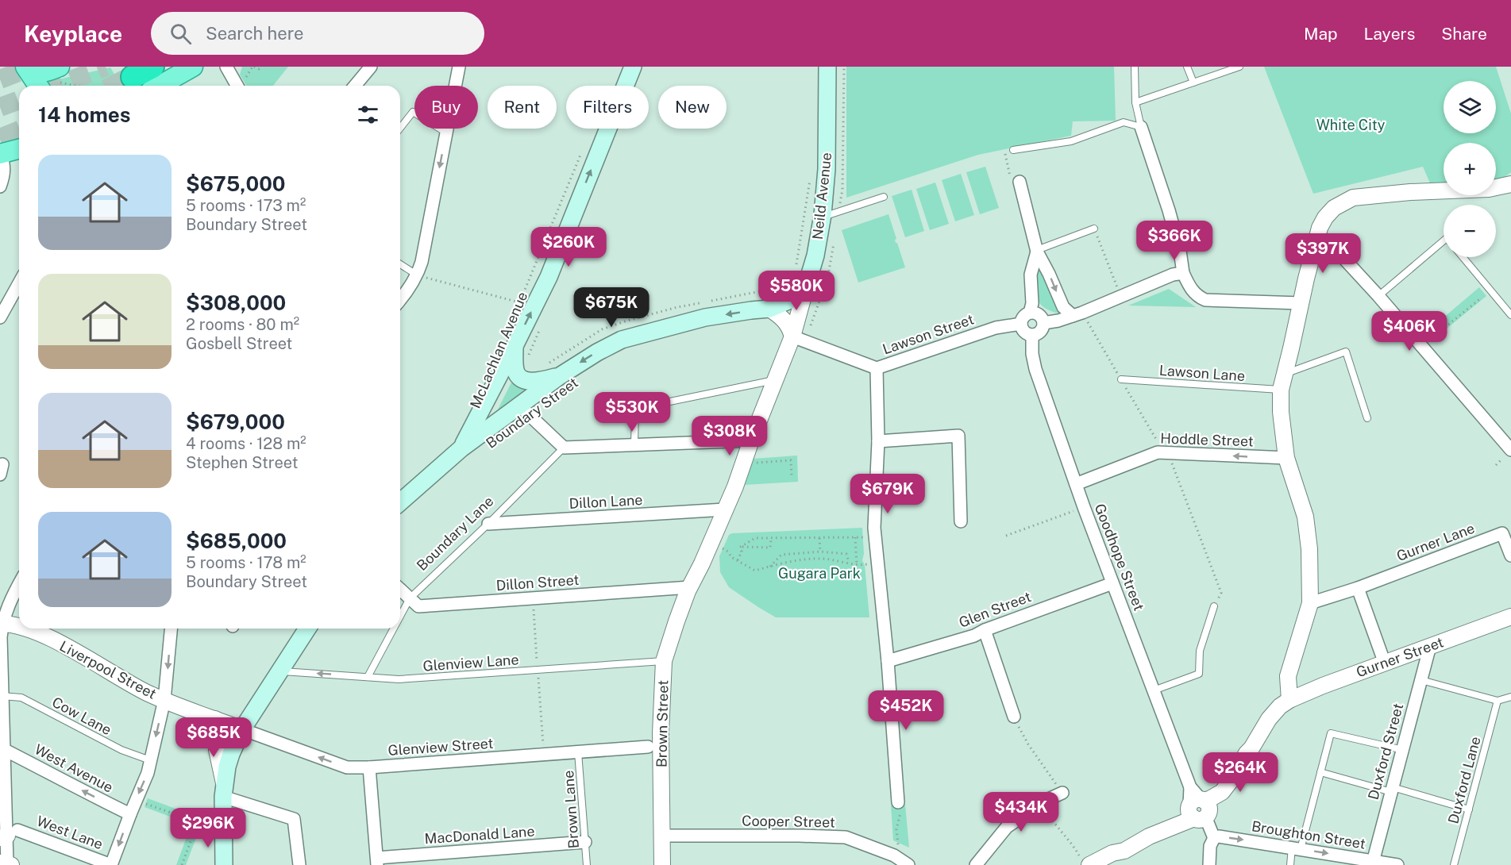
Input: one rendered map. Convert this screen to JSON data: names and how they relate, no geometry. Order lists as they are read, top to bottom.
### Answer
{
  "streets": {
    "main road": ["Neild Avenue", "McLachlan Avenue", "Boundary Street"],
    "street": [
      "Lawson Street",
      "Hoddle Street",
      "Dillon Lane",
      "Gurner Lane",
      "Goodhope Street",
      "Dillon Street",
      "Glen Street",
      "Gurner Street",
      "Liverpool Street",
      "Brown Street",
      "Glenview Street",
      "Duxford Street",
      "West Avenue",
      "Cooper Street",
      "West Lane",
      "MacDonald Lane",
      "Broughton Street"
    ],
    "lane": [
      "Lawson Lane",
      "Boundary Lane",
      "Glenview Lane",
      "Cow Lane",
      "Duxford Lane",
      "Brown Lane"
    ]
  },
  "crossings": [
    ["Neild Avenue", "Lawson Street"],
    ["Neild Avenue", "Boundary Street"],
    ["Neild Avenue", "Dillon Lane"],
    ["Neild Avenue", "Dillon Street"],
    ["Neild Avenue", "Brown Street"],
    ["Lawson Street", "Goodhope Street"],
    ["McLachlan Avenue", "Boundary Street"],
    ["Hoddle Street", "Goodhope Street"],
    ["Dillon Lane", "Boundary Lane"],
    ["Boundary Lane", "Dillon Street"],
    ["Boundary Lane", "Glenview Lane"],
    ["Goodhope Street", "Glen Street"],
    ["Goodhope Street", "Gurner Street"],
    ["Goodhope Street", "Broughton Street"],
    ["Dillon Street", "Brown Street"],
    ["Gurner Street", "Duxford Street"],
    ["Gurner Street", "Broughton Street"],
    ["Glenview Lane", "Brown Street"],
    ["Liverpool Street", "Glenview Street"],
    ["Brown Street", "Cooper Street"],
    ["Glenview Street", "Brown Lane"],
    ["Duxford Street", "Broughton Street"],
    ["Brown Lane", "MacDonald Lane"]
  ],
  "one_way": [
    "McLachlan Avenue",
    "Boundary Street",
    "Hoddle Street",
    "West Avenue",
    "Broughton Street"
  ],
  "parks": ["White City", "Gugara Park"],
  "page": {
    "header": "Keyplace",
    "search": "Search here",
    "nav": ["Map", "Layers", "Share"],
    "map_buttons": ["+", "−"],
    "chip": [
      "Buy",
      "Rent",
      "Filters",
      "New"
    ],
    "heading": "14 homes",
    "list": [
      {
        "name": "$675,000",
        "note": "5 rooms · 173 m² · Boundary Street"
      },
      {
        "name": "$308,000",
        "note": "2 rooms · 80 m² · Gosbell Street"
      },
      {
        "name": "$679,000",
        "note": "4 rooms · 128 m² · Stephen Street"
      },
      {
        "name": "$685,000",
        "note": "5 rooms · 178 m² · Boundary Street"
      }
    ],
    "price": [
      "$366K",
      "$260K",
      "$397K",
      "$580K",
      "$675K",
      "$406K",
      "$530K",
      "$308K",
      "$679K",
      "$452K",
      "$685K",
      "$264K",
      "$434K",
      "$296K"
    ]
  }
}
